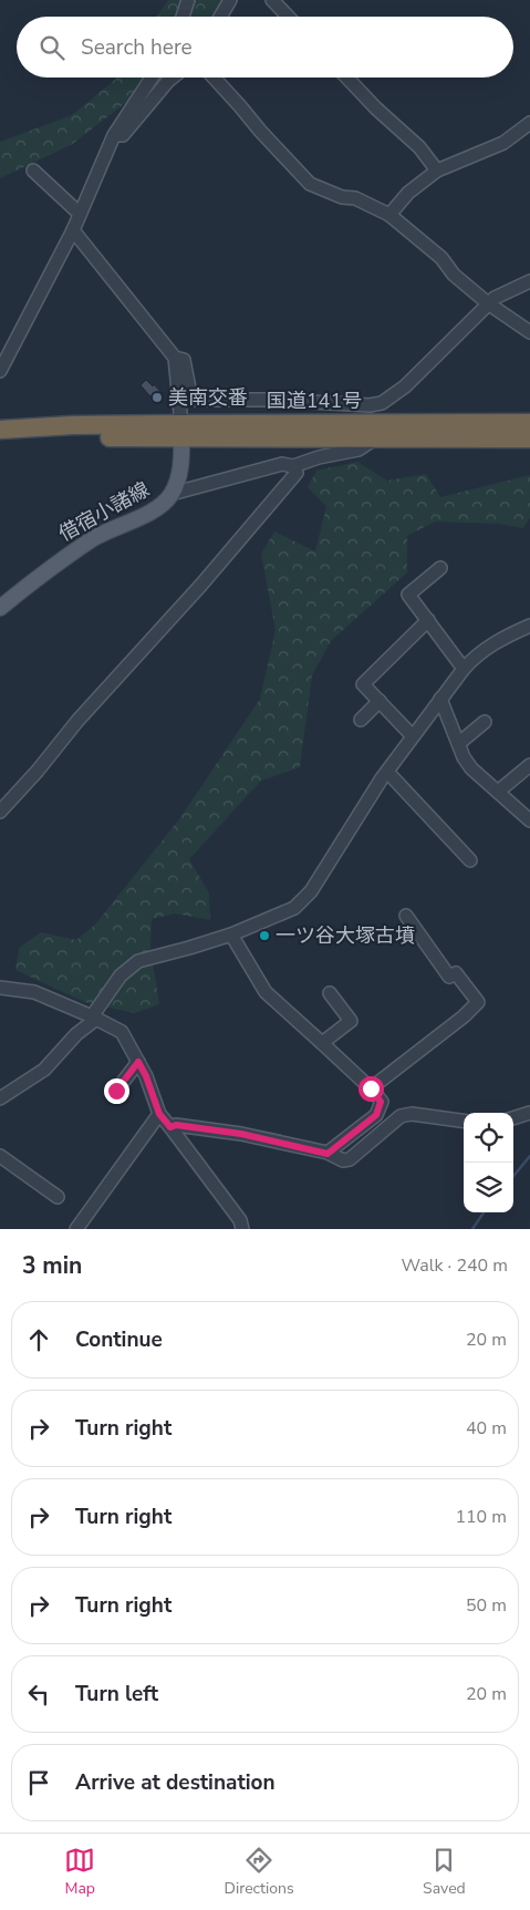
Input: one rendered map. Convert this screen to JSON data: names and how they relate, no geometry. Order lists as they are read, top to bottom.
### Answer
{
  "streets": {
    "highway": ["国道141号"],
    "main road": ["借宿小諸線"]
  },
  "crossings": [
    ["国道141号", "借宿小諸線"]
  ],
  "places": ["美南交番", "一ツ谷大塚古墳"],
  "page": {
    "search": "Search here",
    "heading": ["3 min", "Walk · 240 m"],
    "list": [
      ["Continue", "20 m"],
      ["Turn right", "40 m"],
      ["Turn right", "110 m"],
      ["Turn right", "50 m"],
      ["Turn left", "20 m"],
      "Arrive at destination"
    ],
    "nav": ["Map", "Directions", "Saved"]
  }
}
